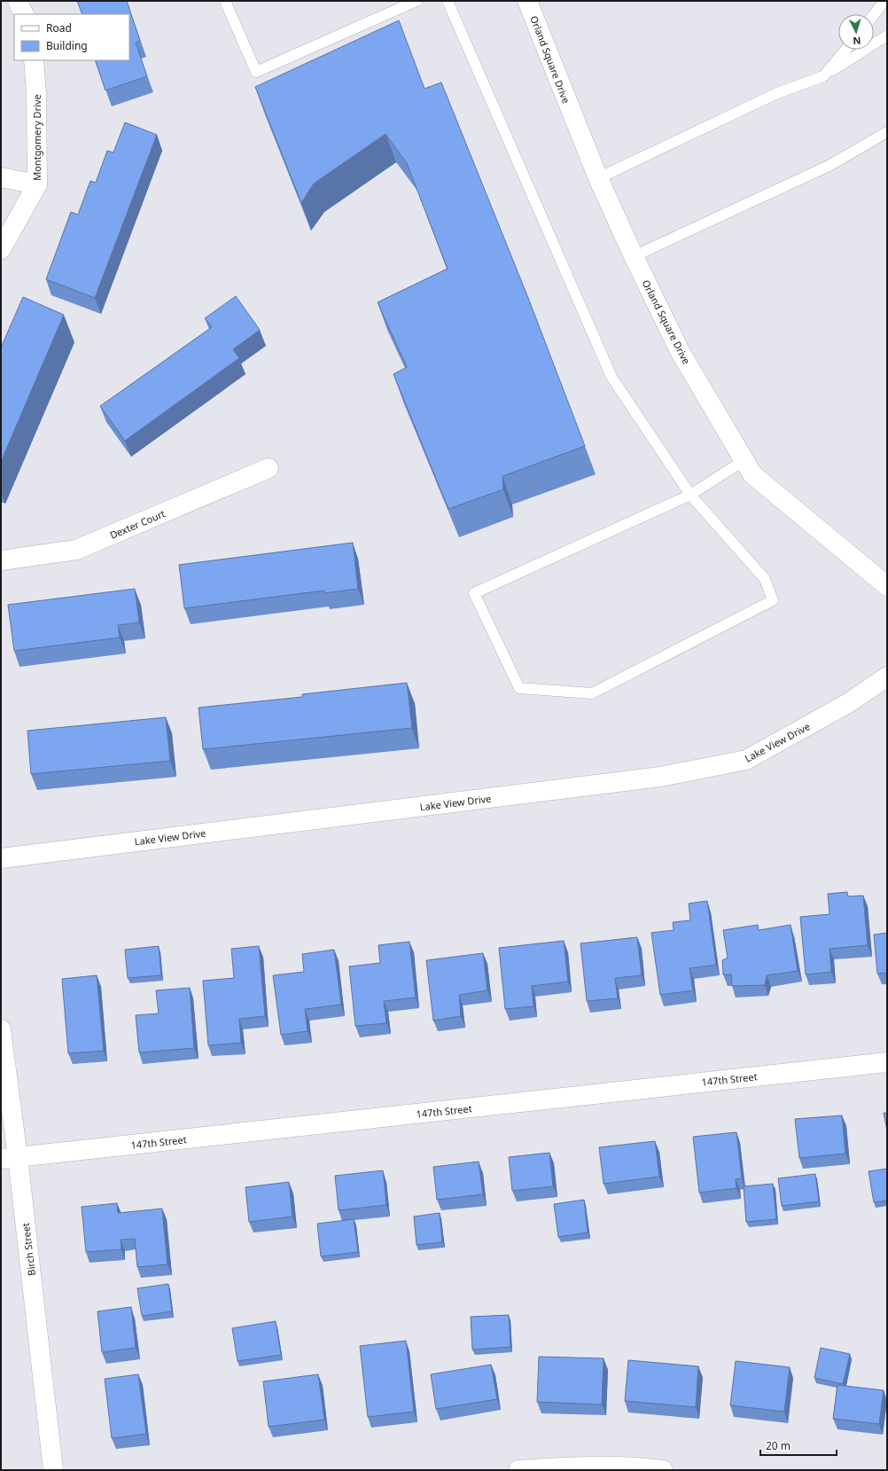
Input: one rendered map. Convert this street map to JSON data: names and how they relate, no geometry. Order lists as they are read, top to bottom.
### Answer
{
  "streets": {
    "street": [
      "Orland Square Drive",
      "Montgomery Drive",
      "Dexter Court",
      "Lake View Drive",
      "147th Street",
      "Birch Street"
    ]
  },
  "crossings": [
    ["147th Street", "Birch Street"]
  ],
  "legend": ["Road", "Building"],
  "scale_bar": "20 m",
  "north": "bottom"
}
